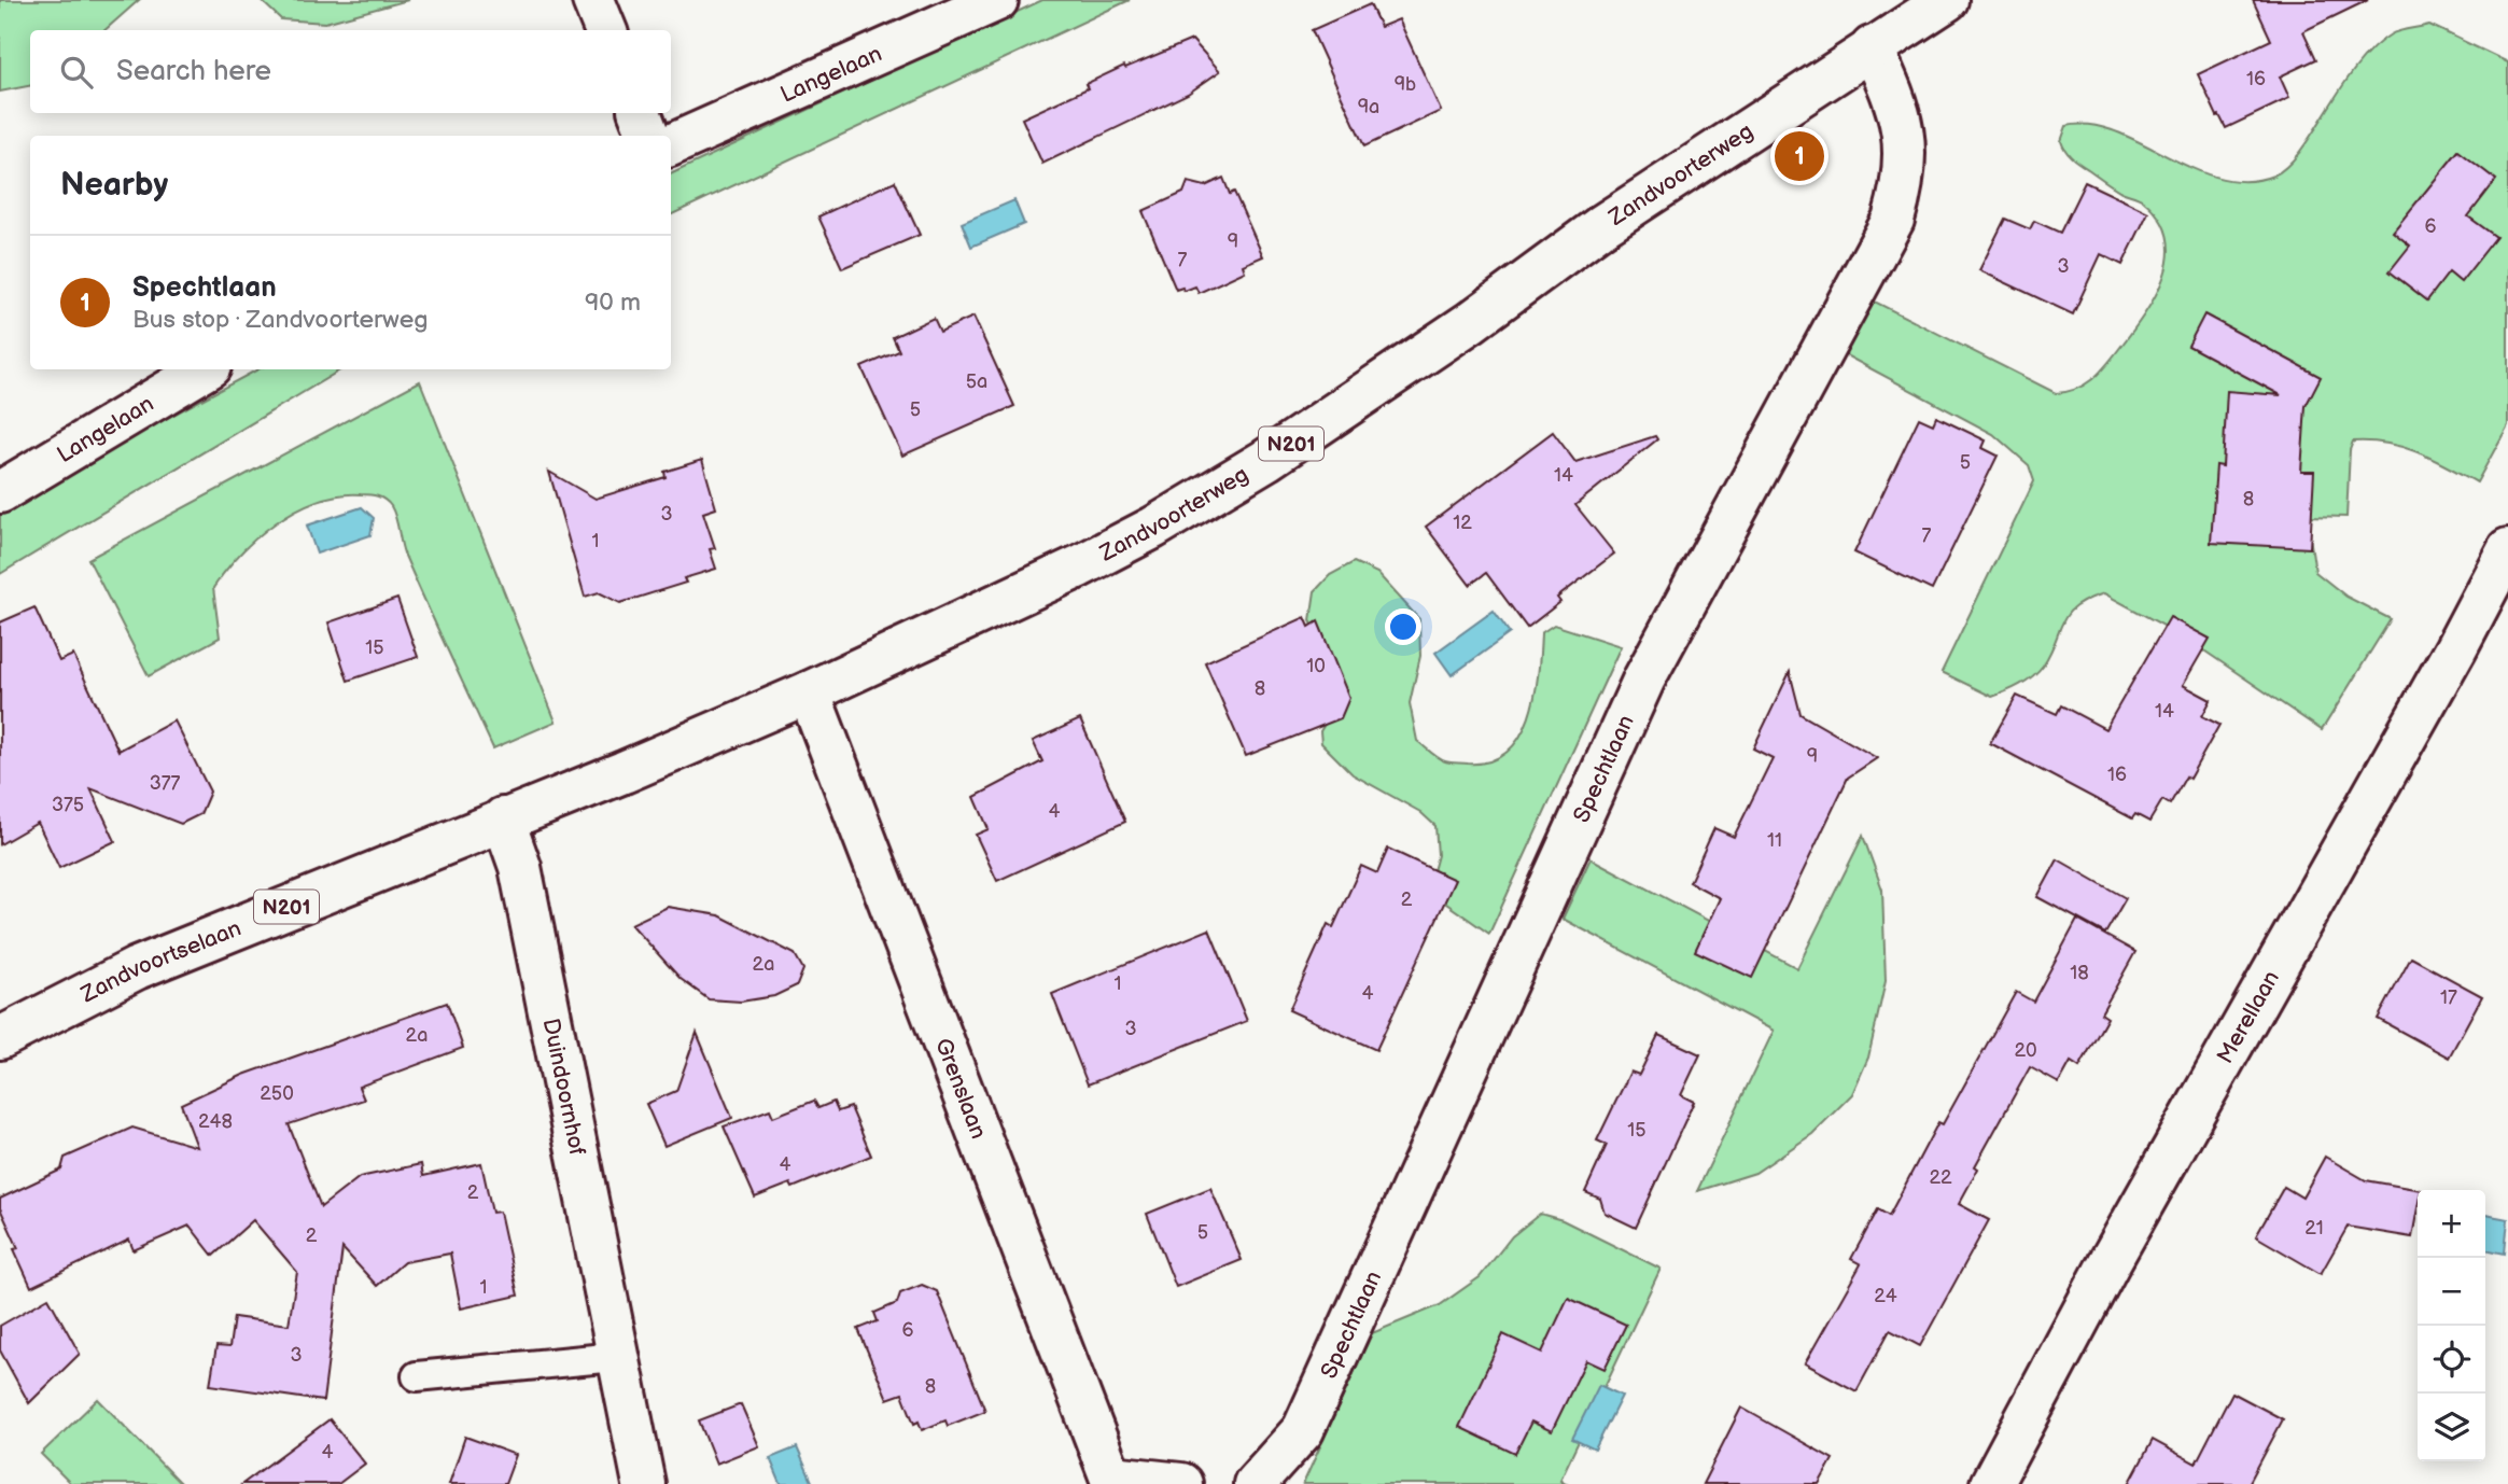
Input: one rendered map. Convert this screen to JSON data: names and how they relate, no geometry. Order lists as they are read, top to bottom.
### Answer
{
  "streets": {
    "street": [
      "Langelaan",
      "Zandvoorterweg",
      "N201",
      "Spechtlaan",
      "Zandvoortselaan",
      "Merellaan",
      "Duindoornhof",
      "Grenslaan"
    ]
  },
  "crossings": [
    ["Zandvoorterweg", "Spechtlaan"],
    ["Zandvoorterweg", "Zandvoortselaan"],
    ["Zandvoorterweg", "Grenslaan"],
    ["Zandvoortselaan", "Duindoornhof"]
  ],
  "house_numbers": [
    "16",
    "9b",
    "9a",
    "6",
    "9",
    "7",
    "3",
    "5a",
    "5",
    "5",
    "14",
    "8",
    "3",
    "12",
    "7",
    "1",
    "15",
    "10",
    "8",
    "14",
    "9",
    "16",
    "377",
    "375",
    "4",
    "11",
    "2",
    "2a",
    "18",
    "1",
    "4",
    "17",
    "3",
    "2a",
    "20",
    "250",
    "248",
    "15",
    "4",
    "22",
    "2",
    "21",
    "5",
    "2",
    "1",
    "24",
    "6",
    "3",
    "8",
    "4"
  ],
  "page": {
    "search": "Search here",
    "pins": "1",
    "heading": "Nearby",
    "list": [
      {
        "mark": "1",
        "name": "Spechtlaan",
        "note": "Bus stop · Zandvoorterweg",
        "value": "90 m"
      }
    ],
    "map_buttons": ["+", "−"]
  }
}
